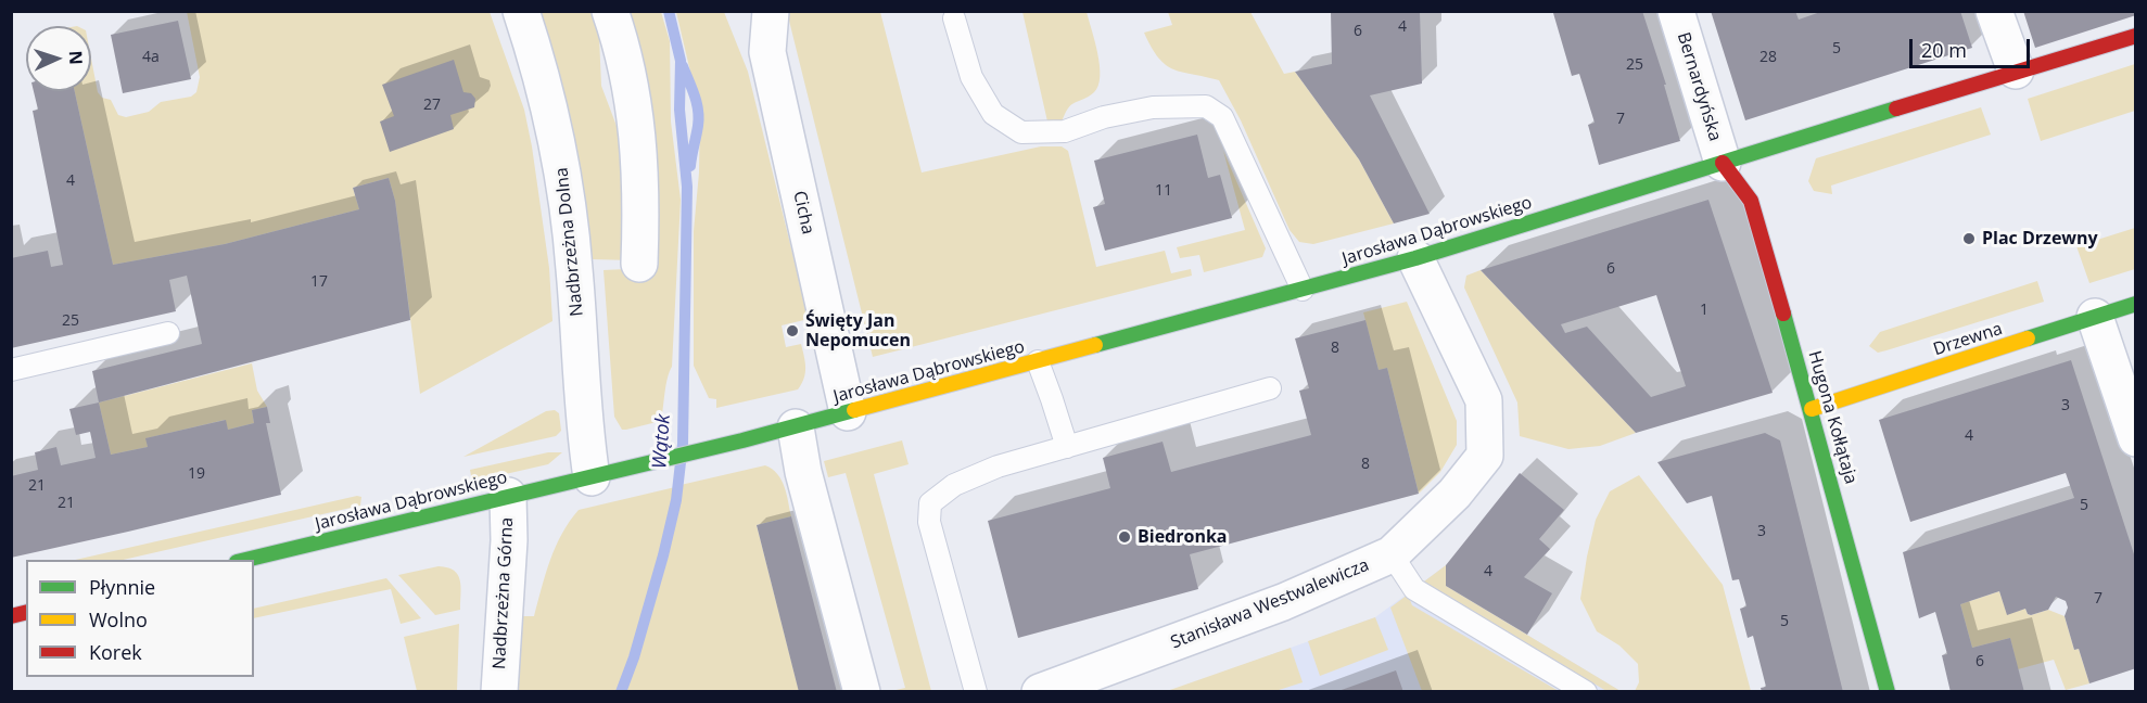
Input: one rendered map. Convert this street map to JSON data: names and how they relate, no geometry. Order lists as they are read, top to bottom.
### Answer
{
  "streets": {
    "street": [
      "Bernardyńska",
      "Cicha",
      "Jarosława Dąbrowskiego",
      "Nadbrzeżna Dolna",
      "Drzewna",
      "Hugona Kołłątaja",
      "Nadbrzeżna Górna",
      "Stanisława Westwalewicza"
    ]
  },
  "crossings": [
    ["Bernardyńska", "Jarosława Dąbrowskiego"],
    ["Bernardyńska", "Hugona Kołłątaja"],
    ["Cicha", "Jarosława Dąbrowskiego"],
    ["Jarosława Dąbrowskiego", "Nadbrzeżna Dolna"],
    ["Jarosława Dąbrowskiego", "Hugona Kołłątaja"],
    ["Jarosława Dąbrowskiego", "Nadbrzeżna Górna"],
    ["Jarosława Dąbrowskiego", "Stanisława Westwalewicza"],
    ["Drzewna", "Hugona Kołłątaja"]
  ],
  "water": ["Wątok"],
  "places": ["Plac Drzewny", "Święty Jan Nepomucen", "Biedronka"],
  "house_numbers": [
    "4",
    "6",
    "5",
    "4a",
    "28",
    "25",
    "27",
    "7",
    "4",
    "11",
    "6",
    "17",
    "1",
    "25",
    "8",
    "3",
    "4",
    "8",
    "19",
    "21",
    "21",
    "5",
    "3",
    "4",
    "7",
    "5",
    "6"
  ],
  "legend": ["Płynnie", "Wolno", "Korek"],
  "scale_bar": "20 m",
  "north": "right"
}
